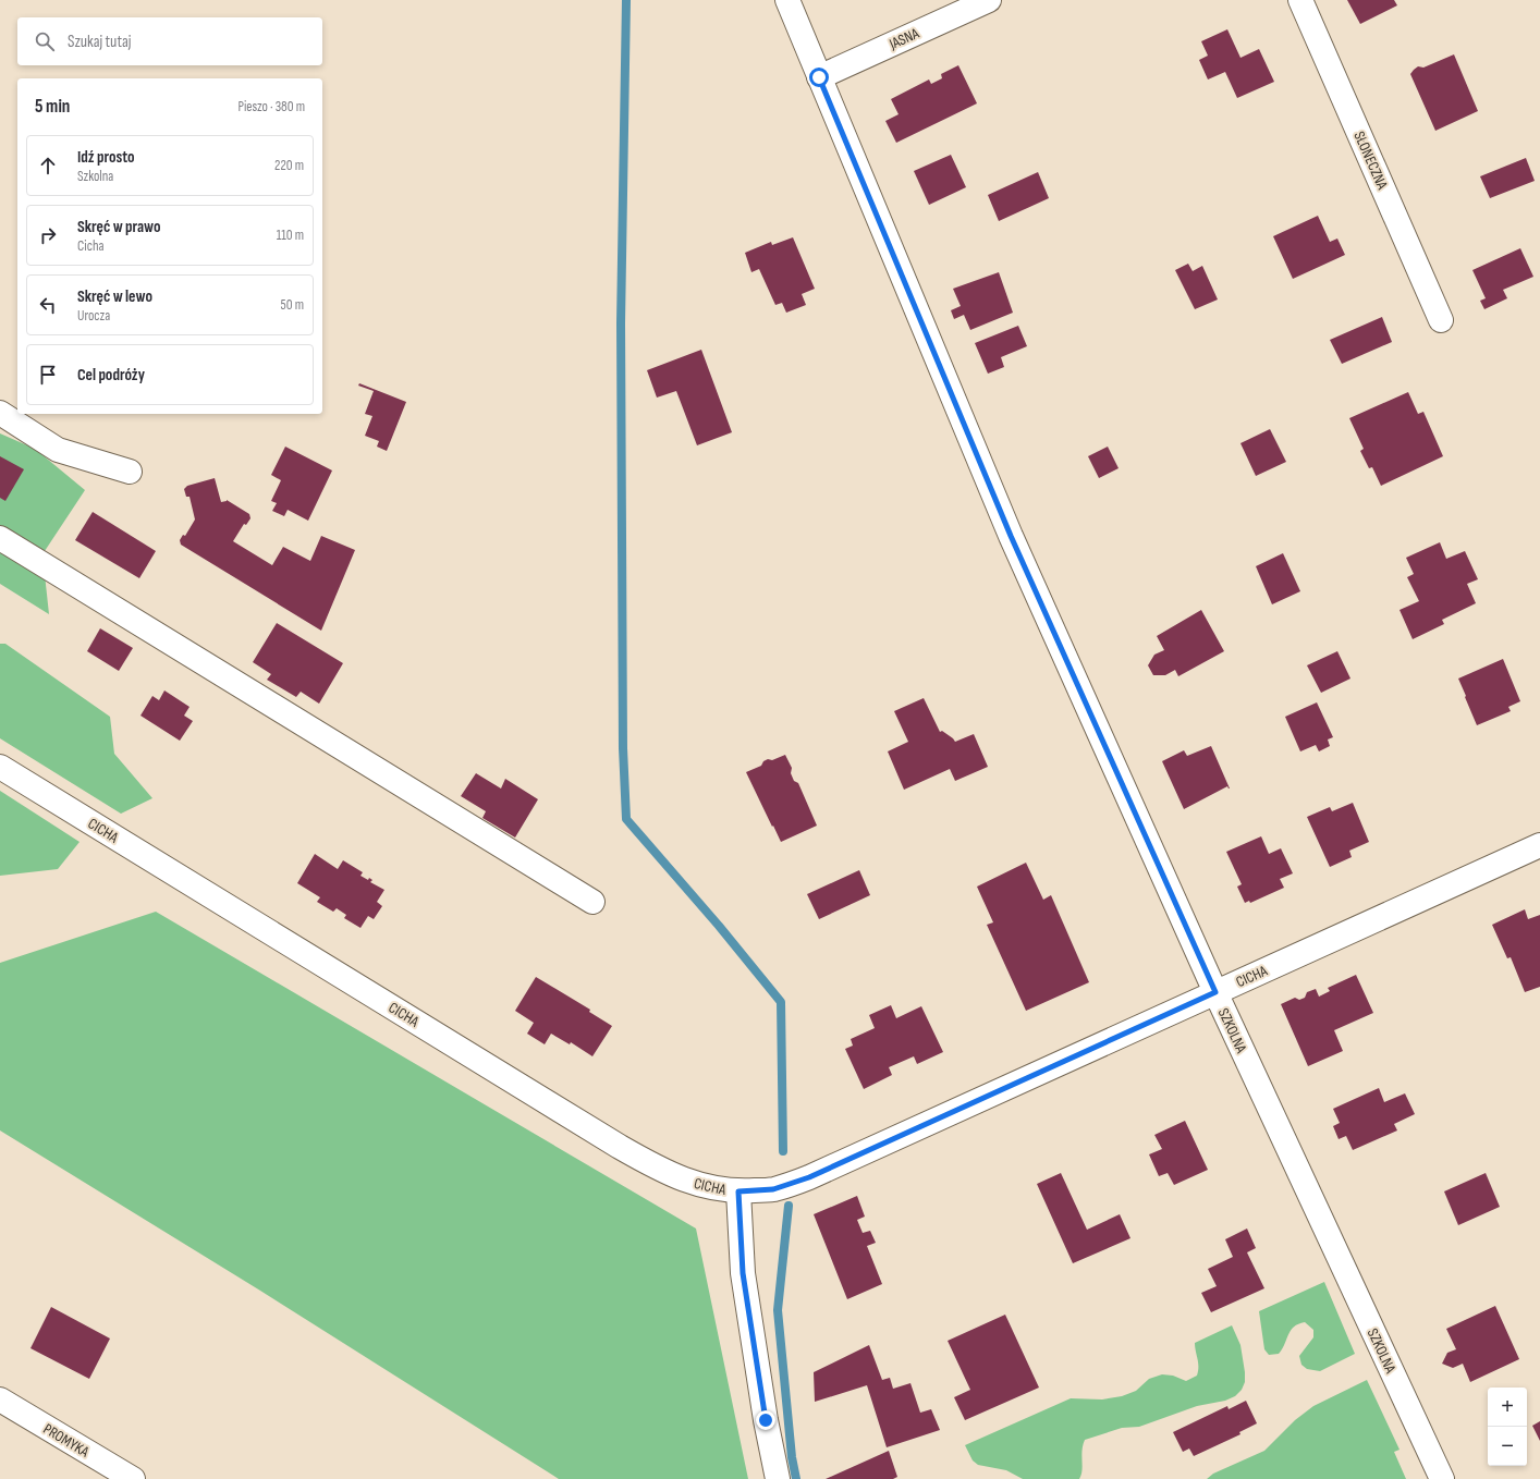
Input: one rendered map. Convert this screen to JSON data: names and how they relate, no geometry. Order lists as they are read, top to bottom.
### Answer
{
  "streets": {
    "street": [
      "JASNA",
      "SŁONECZNA",
      "CICHA",
      "SZKOLNA",
      "PROMYKA"
    ]
  },
  "crossings": [
    ["JASNA", "SZKOLNA"],
    ["CICHA", "SZKOLNA"]
  ],
  "page": {
    "search": "Szukaj tutaj",
    "heading": ["5 min", "Pieszo · 380 m"],
    "list": [
      ["Idź prosto", "Szkolna", "220 m"],
      ["Skręć w prawo", "Cicha", "110 m"],
      ["Skręć w lewo", "Urocza", "50 m"],
      "Cel podróży"
    ],
    "map_buttons": ["+", "−"]
  }
}
